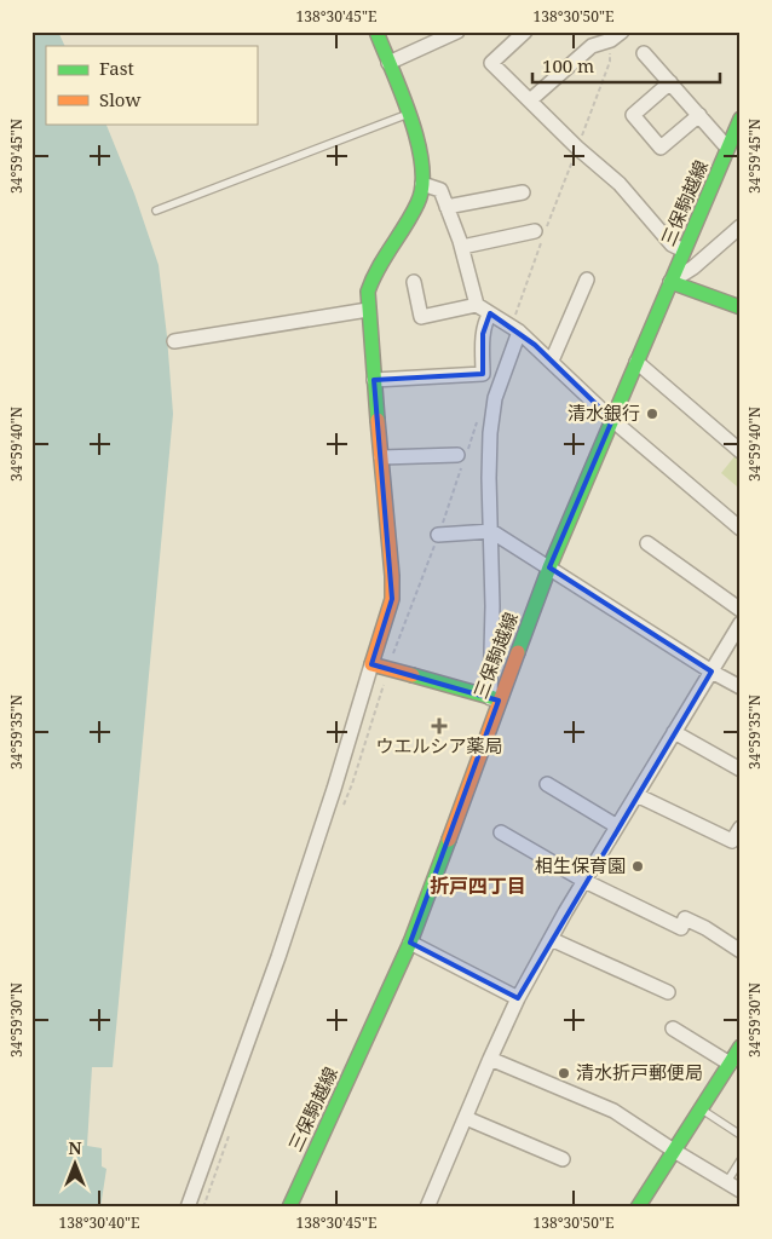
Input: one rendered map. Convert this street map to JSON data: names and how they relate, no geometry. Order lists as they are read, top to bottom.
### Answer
{
  "streets": {
    "main road": ["三保駒越線"]
  },
  "districts": ["折戸四丁目"],
  "places": {
    "other": ["清水銀行", "相生保育園", "清水折戸郵便局"],
    "health": ["ウエルシア薬局"]
  },
  "legend": ["Fast", "Slow"],
  "scale_bar": "100 m",
  "north": "top",
  "coordinates": [
    "138°30'45\"E",
    "138°30'50\"E",
    "34°59'45\"N",
    "34°59'40\"N",
    "34°59'35\"N",
    "34°59'30\"N",
    "138°30'40\"E"
  ]
}
